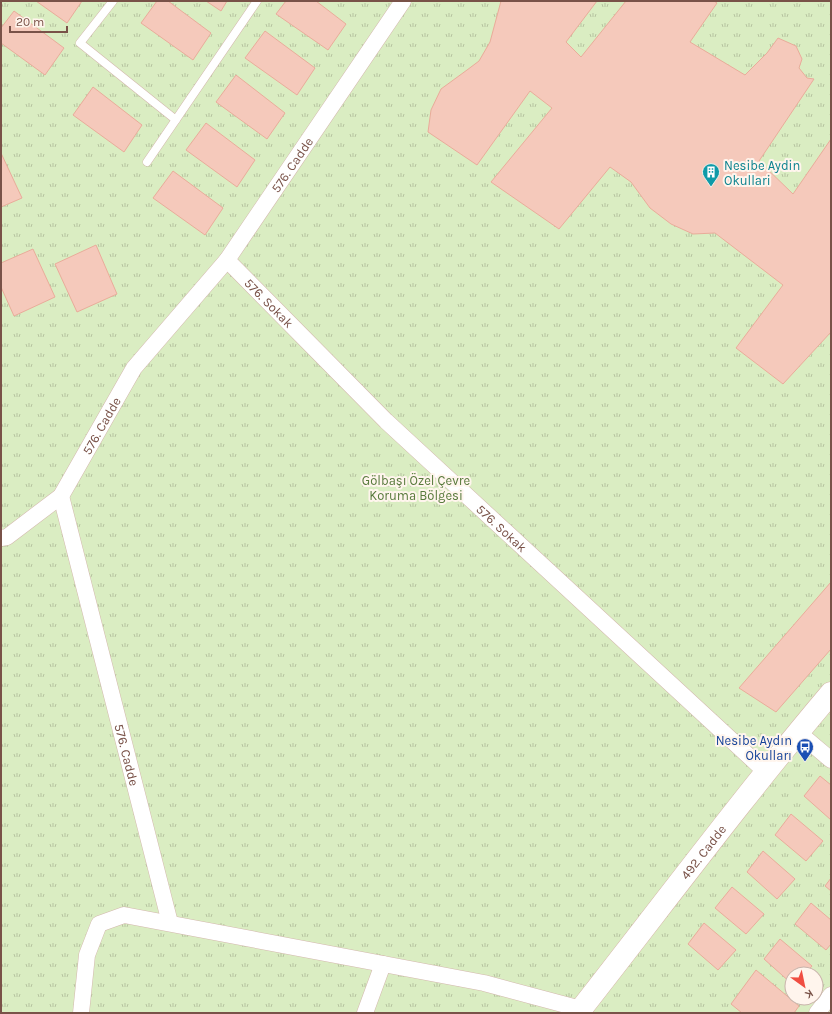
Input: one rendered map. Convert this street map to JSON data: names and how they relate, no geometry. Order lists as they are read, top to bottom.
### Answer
{
  "streets": {
    "street": ["576. Cadde", "576. Sokak", "492. Cadde"]
  },
  "crossings": [
    ["576. Cadde", "576. Sokak"],
    ["576. Sokak", "492. Cadde"]
  ],
  "parks": ["Gölbaşı Özel Çevre Koruma Bölgesi"],
  "places": {
    "building": ["Nesibe Aydin Okullari"],
    "bus stop": ["Nesibe Aydın Okulları"]
  },
  "scale_bar": "20 m",
  "north": "bottom right"
}
